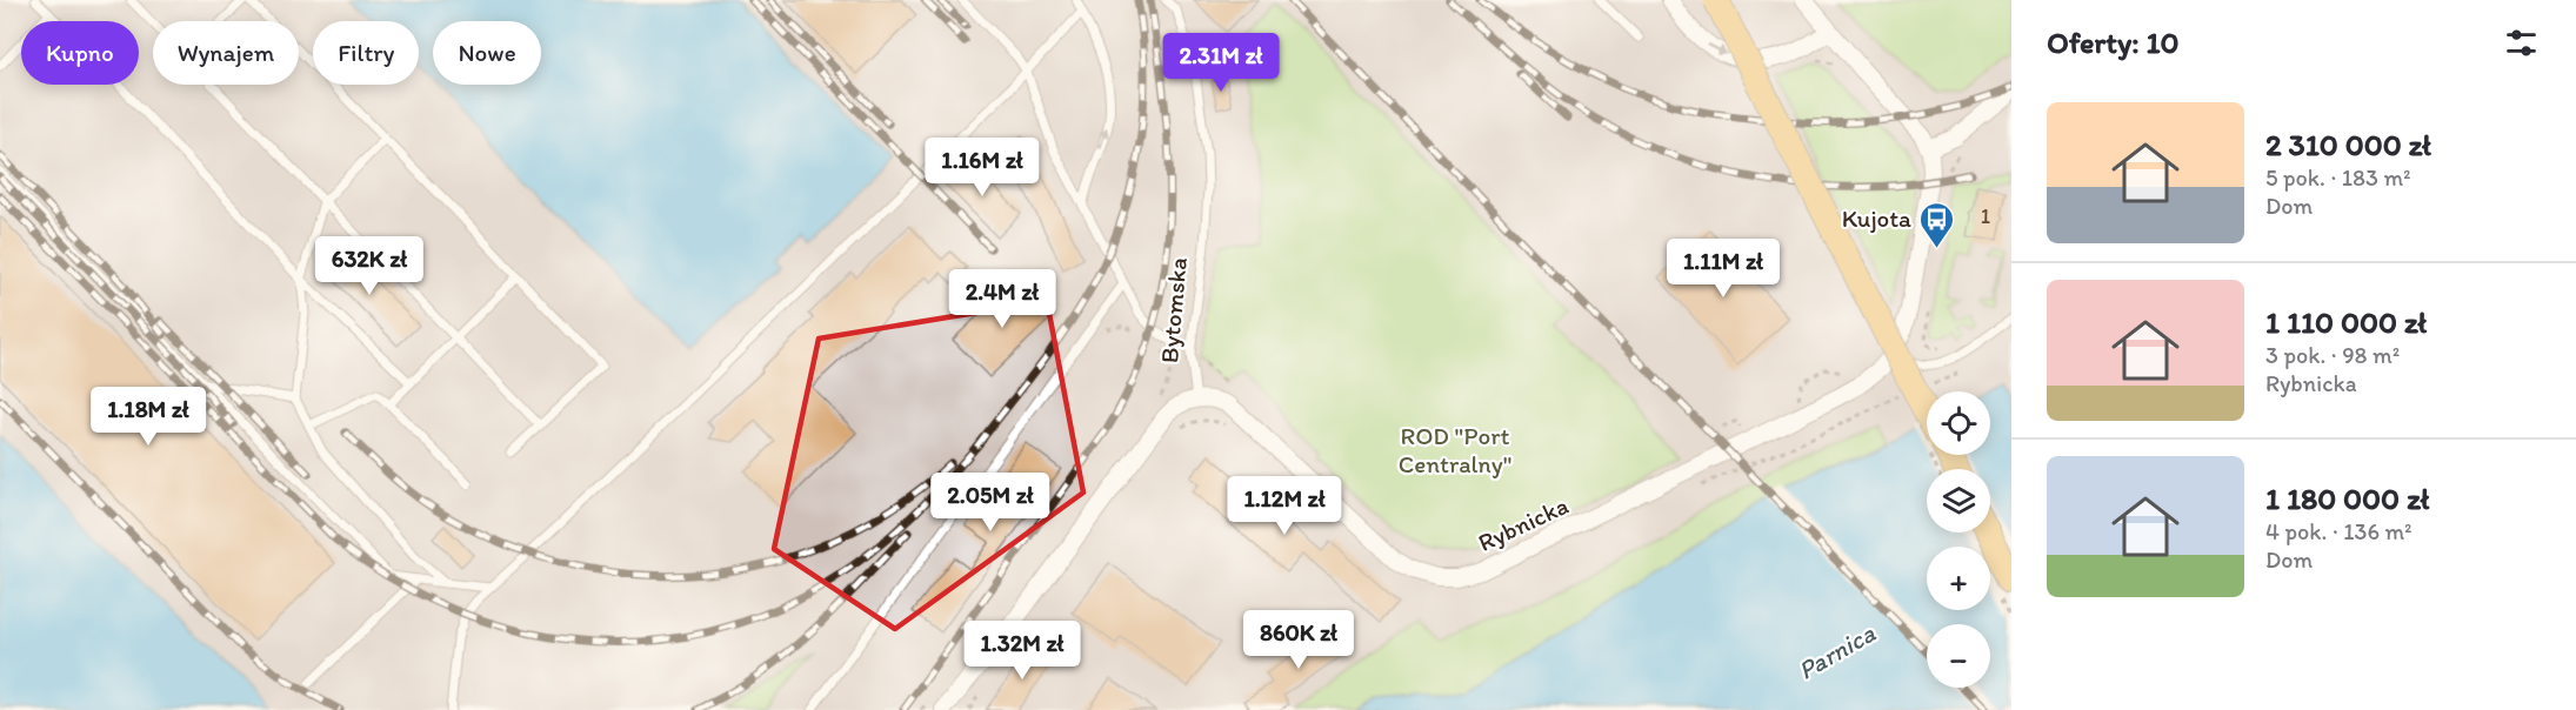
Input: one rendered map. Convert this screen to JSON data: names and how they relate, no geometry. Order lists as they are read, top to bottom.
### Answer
{
  "streets": {
    "street": ["Bytomska", "Rybnicka"]
  },
  "crossings": [
    ["Bytomska", "Rybnicka"]
  ],
  "water": ["Parnica"],
  "parks": ["ROD \"Port Centralny\""],
  "places": {
    "bus stop": ["Kujota"]
  },
  "house_numbers": ["1"],
  "page": {
    "heading": "Oferty: 10",
    "chip": [
      "Kupno",
      "Wynajem",
      "Filtry",
      "Nowe"
    ],
    "price": [
      "2.31M zł",
      "1.16M zł",
      "632K zł",
      "1.11M zł",
      "2.4M zł",
      "1.18M zł",
      "2.05M zł",
      "1.12M zł",
      "860K zł",
      "1.32M zł"
    ],
    "list": [
      {
        "name": "2 310 000 zł",
        "note": "5 pok. · 183 m² · Dom"
      },
      {
        "name": "1 110 000 zł",
        "note": "3 pok. · 98 m² · Rybnicka"
      },
      {
        "name": "1 180 000 zł",
        "note": "4 pok. · 136 m² · Dom"
      }
    ],
    "map_buttons": ["+", "−"]
  }
}
